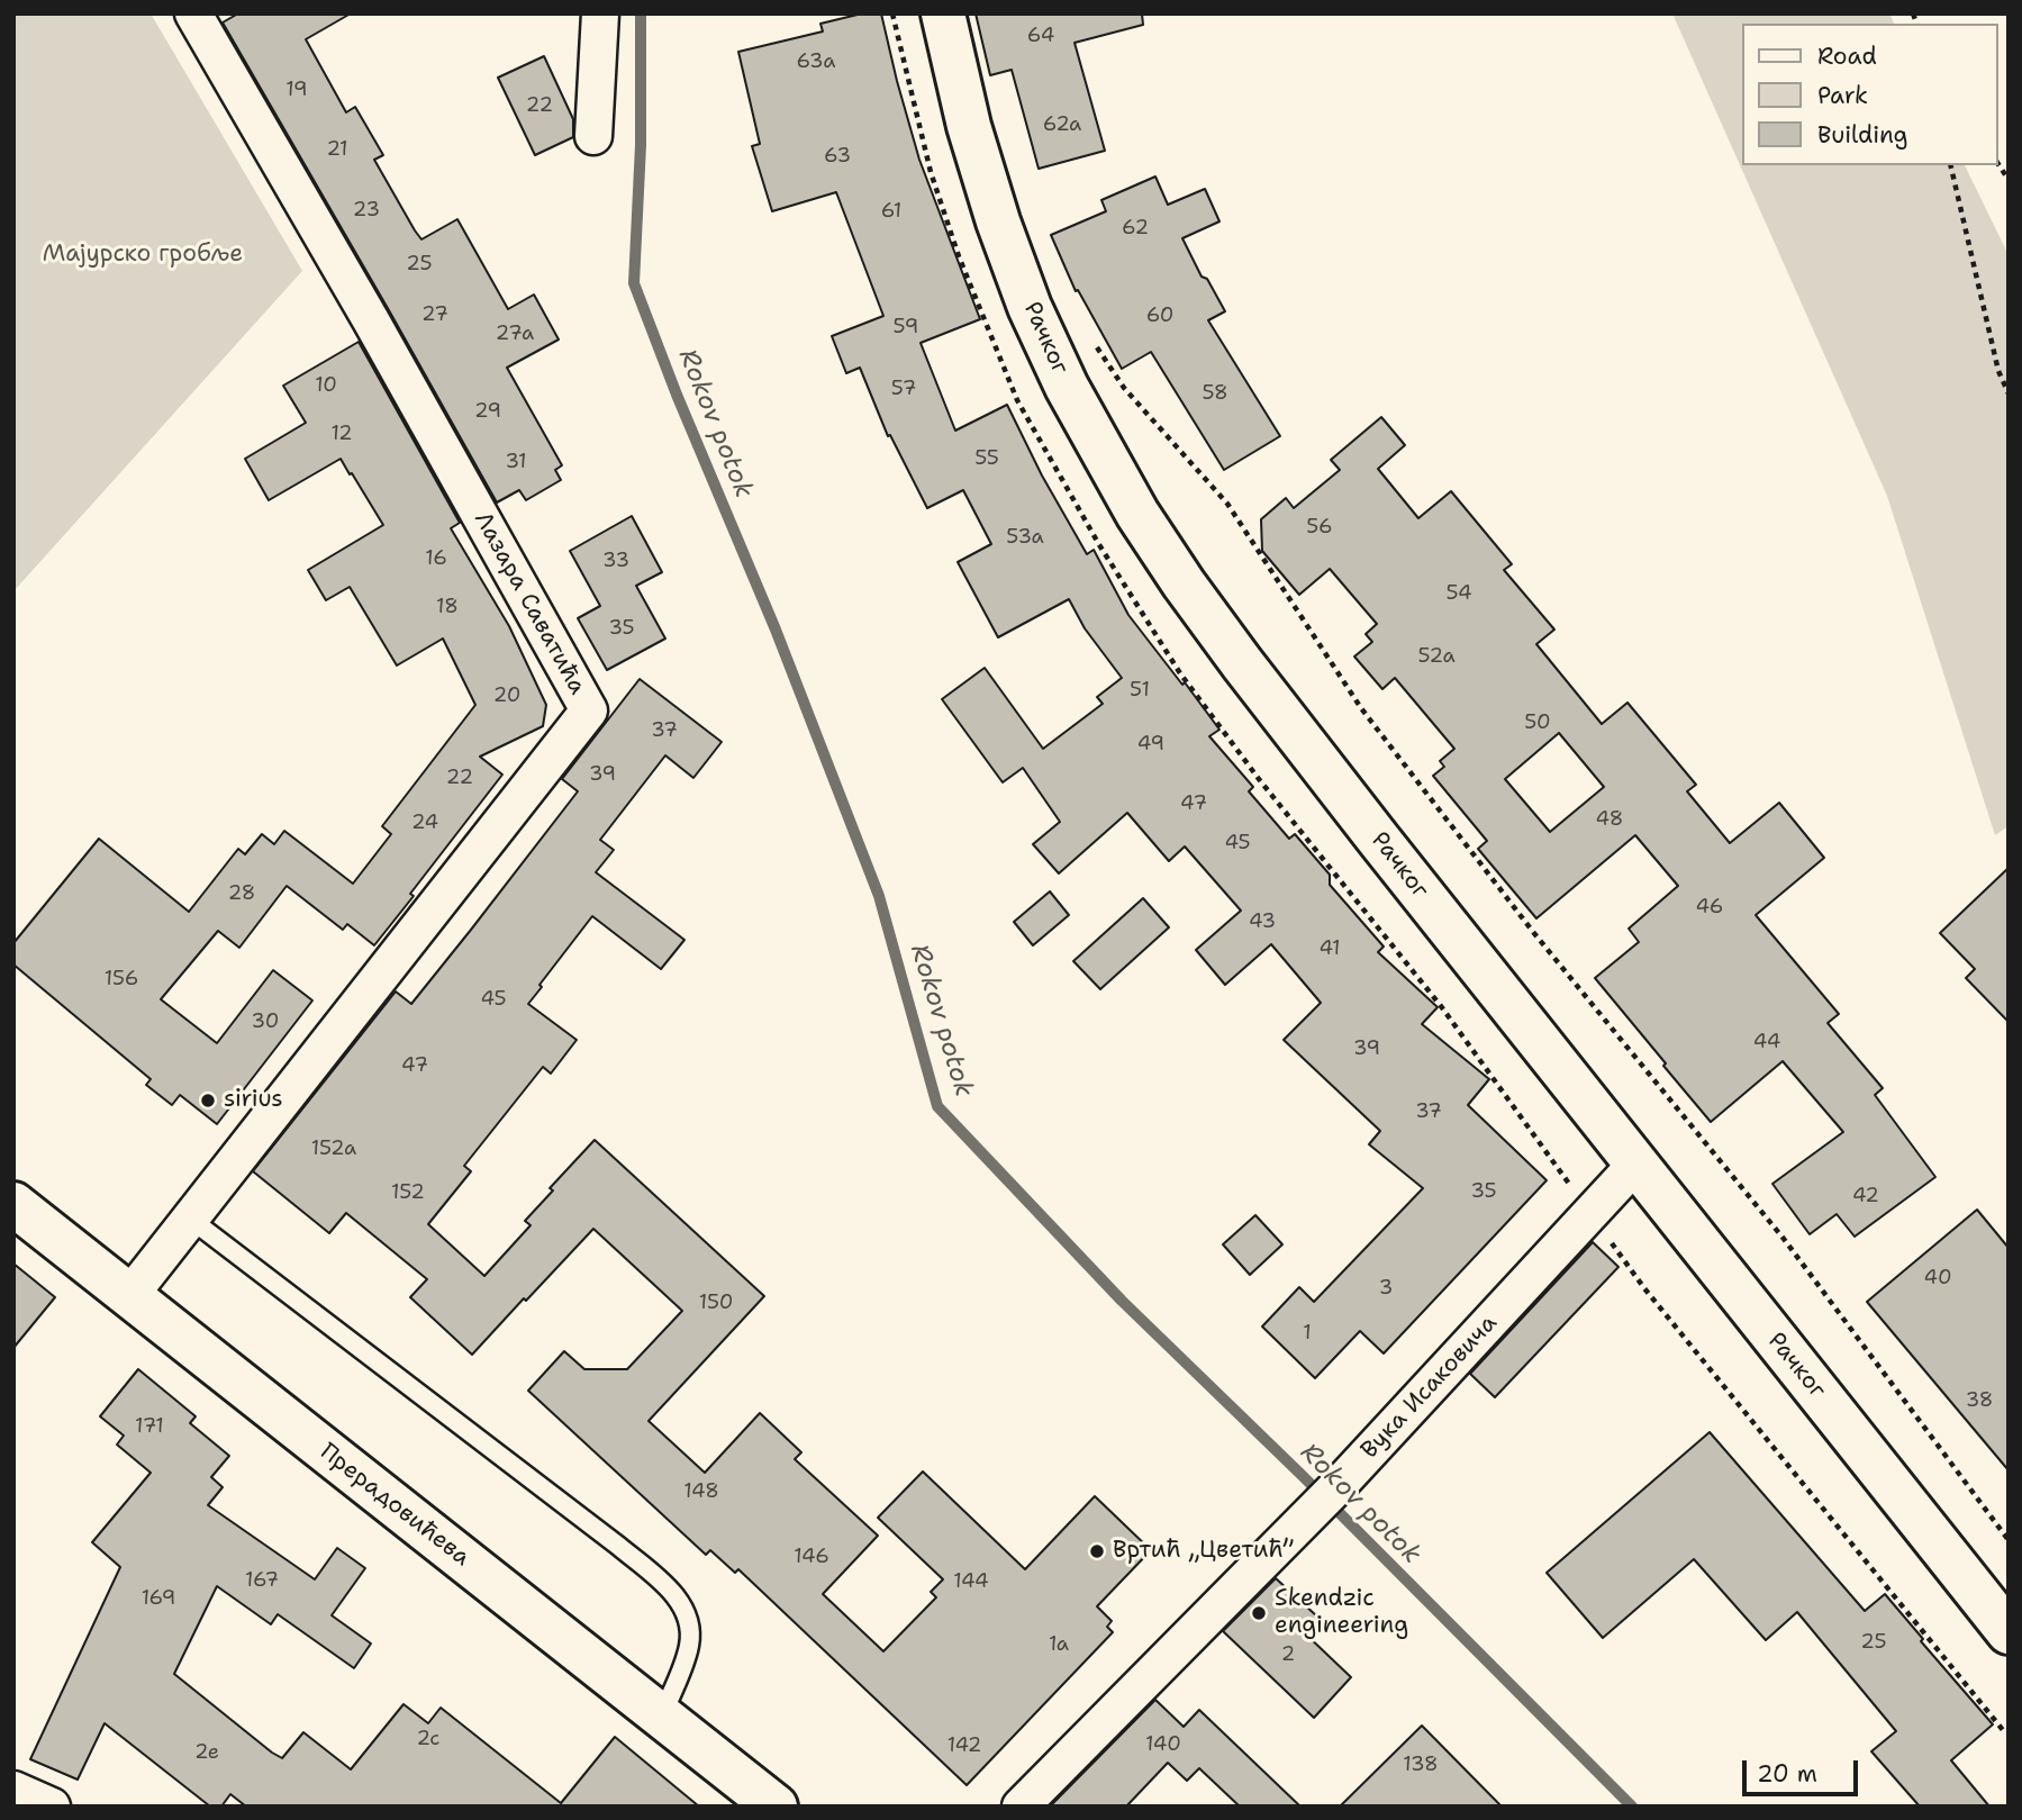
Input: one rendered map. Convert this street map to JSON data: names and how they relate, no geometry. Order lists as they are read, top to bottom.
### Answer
{
  "streets": {
    "main road": ["Рачког", "Прерадовићева"],
    "street": ["Лазара Саватића", "Вука Исаковича"]
  },
  "crossings": [
    ["Рачког", "Вука Исаковича"],
    ["Лазара Саватића", "Прерадовићева"]
  ],
  "water": ["Rokov potok"],
  "parks": ["Мајурско гробље"],
  "places": ["sirius", "Вртић „Цветић”", "Skendzic engineering"],
  "house_numbers": [
    "64",
    "63a",
    "19",
    "22",
    "62a",
    "21",
    "63",
    "23",
    "61",
    "62",
    "25",
    "27",
    "60",
    "59",
    "27a",
    "10",
    "57",
    "58",
    "29",
    "12",
    "55",
    "31",
    "56",
    "53a",
    "16",
    "33",
    "54",
    "18",
    "35",
    "52a",
    "51",
    "20",
    "50",
    "37",
    "49",
    "39",
    "22",
    "47",
    "48",
    "24",
    "45",
    "28",
    "46",
    "43",
    "41",
    "156",
    "45",
    "30",
    "44",
    "39",
    "47",
    "37",
    "152a",
    "35",
    "152",
    "42",
    "40",
    "3",
    "150",
    "1",
    "38",
    "171",
    "148",
    "146",
    "167",
    "144",
    "169",
    "25",
    "1a",
    "2",
    "2c",
    "140",
    "142",
    "2e",
    "138"
  ],
  "legend": ["Road", "Park", "Building"],
  "scale_bar": "20 m"
}
